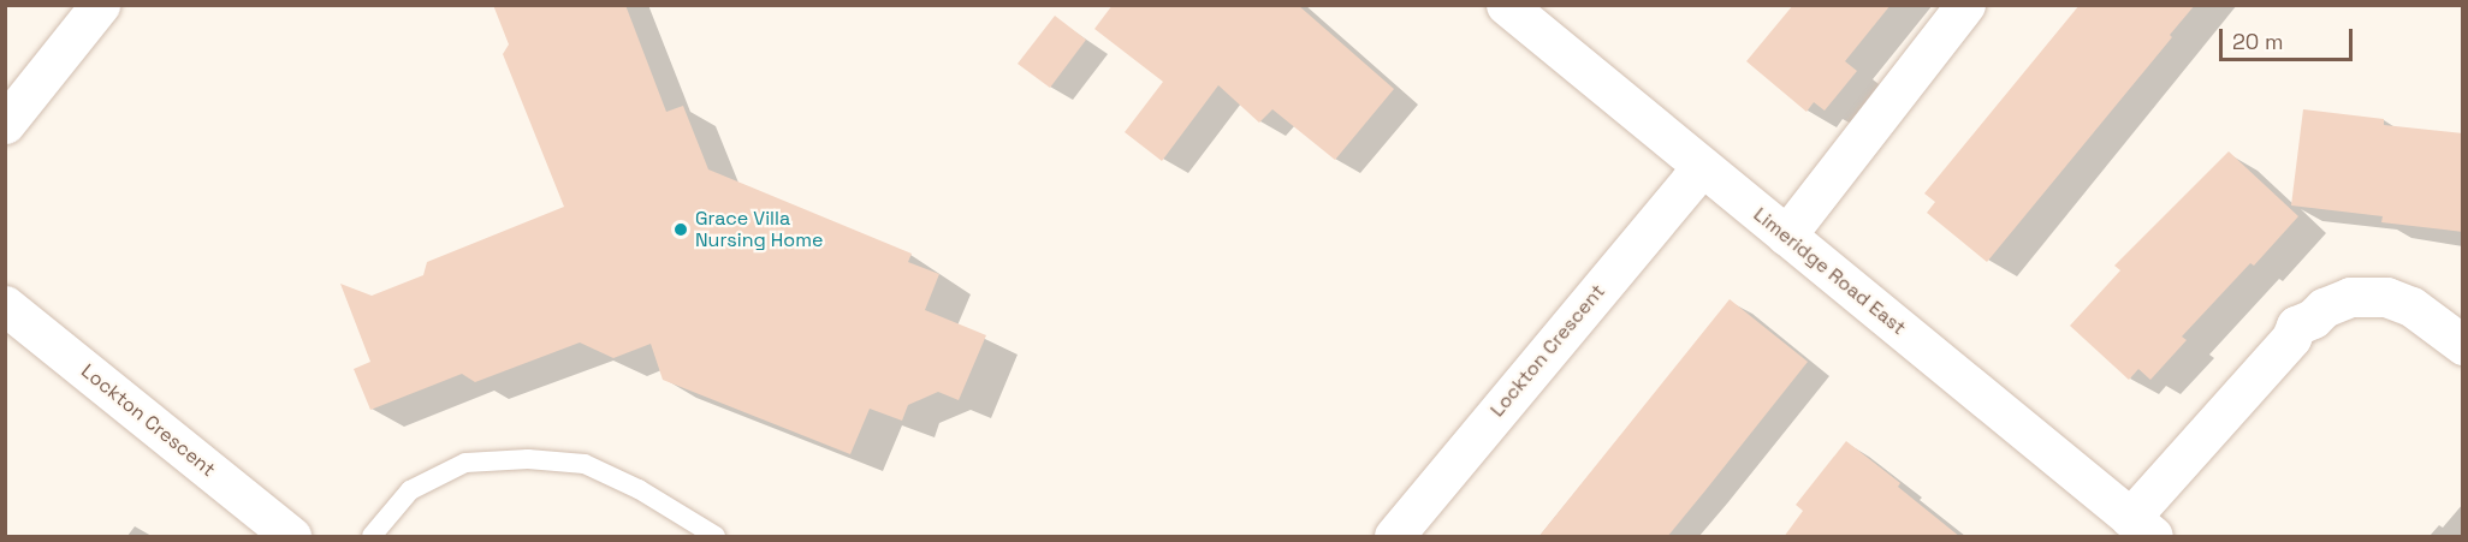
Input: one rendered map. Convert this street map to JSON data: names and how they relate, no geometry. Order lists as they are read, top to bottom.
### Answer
{
  "streets": {
    "street": ["Limeridge Road East", "Lockton Crescent"]
  },
  "crossings": [
    ["Limeridge Road East", "Lockton Crescent"]
  ],
  "places": ["Grace Villa Nursing Home"],
  "scale_bar": "20 m"
}
